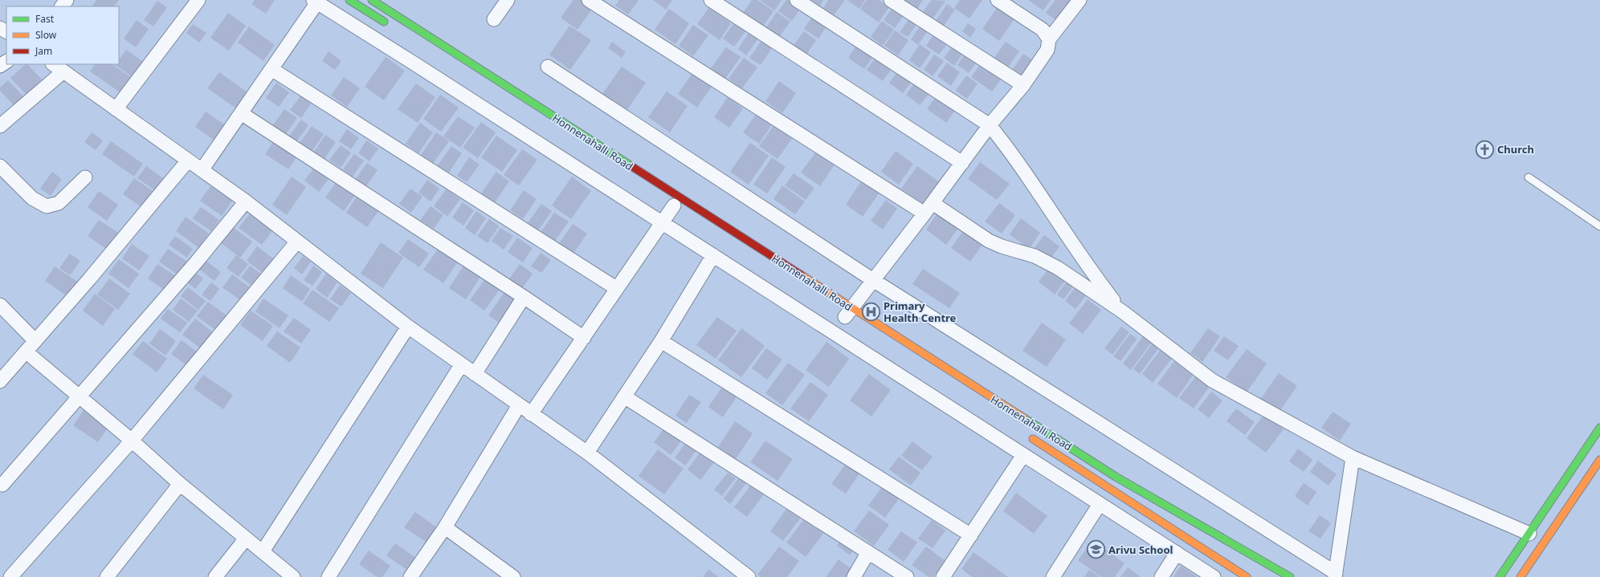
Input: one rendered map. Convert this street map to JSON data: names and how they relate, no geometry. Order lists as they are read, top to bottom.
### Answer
{
  "streets": {
    "street": ["Honnenahalli Road"]
  },
  "places": {
    "church": ["Church"],
    "hospital": ["Primary Health Centre"],
    "school or university": ["Arivu School"]
  },
  "legend": ["Fast", "Slow", "Jam"]
}
